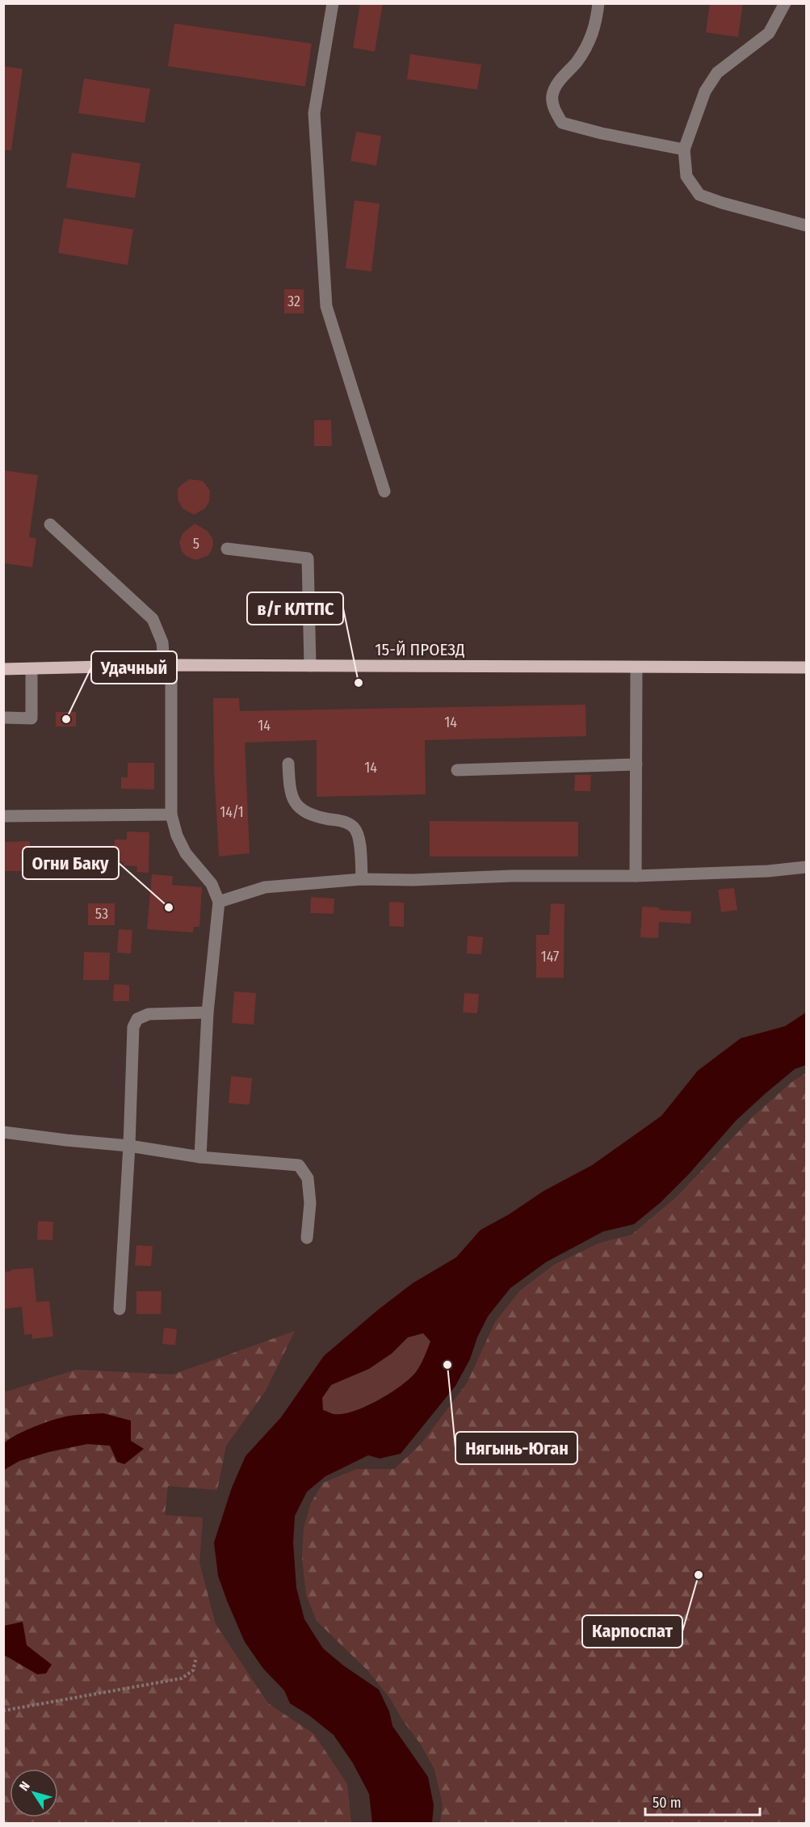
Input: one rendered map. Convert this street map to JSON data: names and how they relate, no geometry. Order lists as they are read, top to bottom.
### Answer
{
  "streets": {
    "main road": ["15-Й ПРОЕЗД"]
  },
  "places": [
    "в/г КЛТПС",
    "Удачный",
    "Огни Баку",
    "Нягынь-Юган",
    "Карпоспат"
  ],
  "house_numbers": [
    "32",
    "5",
    "14",
    "14",
    "14",
    "14/1",
    "53",
    "147"
  ],
  "scale_bar": "50 m",
  "north": "top left"
}
